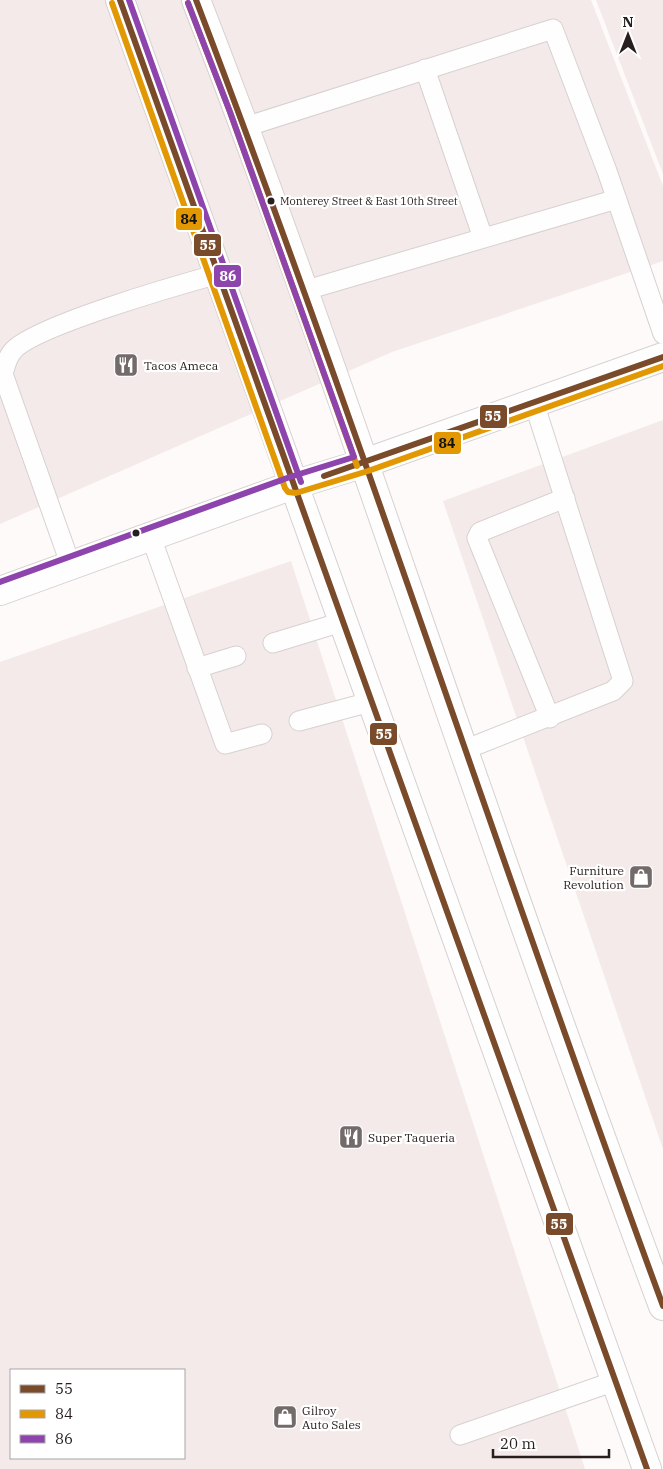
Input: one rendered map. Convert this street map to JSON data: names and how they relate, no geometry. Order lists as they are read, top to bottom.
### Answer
{
  "places": {
    "other": ["Monterey Street & East 10th Street"],
    "restaurant": ["Tacos Ameca", "Super Taqueria"],
    "shop": ["Furniture Revolution", "Gilroy Auto Sales"]
  },
  "lines": ["transit line 55", "transit line 86", "transit line 84"],
  "legend": ["55", "84", "86"],
  "scale_bar": "20 m",
  "north": "top"
}
